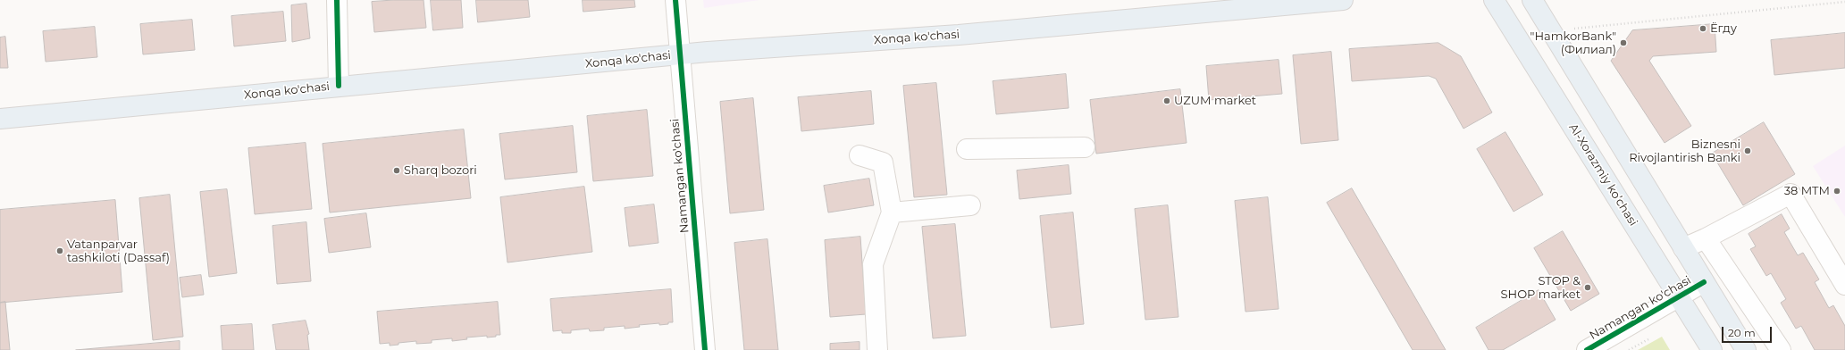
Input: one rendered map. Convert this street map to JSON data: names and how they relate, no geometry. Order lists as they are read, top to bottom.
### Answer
{
  "streets": {
    "main road": ["Xonqa ko'chasi", "Al-Xorazmiy ko’chasi"],
    "street": ["Namangan ko'chasi"]
  },
  "crossings": [
    ["Xonqa ko'chasi", "Namangan ko'chasi"],
    ["Al-Xorazmiy ko’chasi", "Namangan ko'chasi"]
  ],
  "places": [
    "Ёгду",
    "\"HamkorBank\" (Филиал)",
    "UZUM market",
    "Biznesni Rivojlantirish Banki",
    "Sharq bozori",
    "38 MTM",
    "Vatanparvar tashkiloti (Dassaf)",
    "STOP & SHOP market"
  ],
  "scale_bar": "20 m"
}
